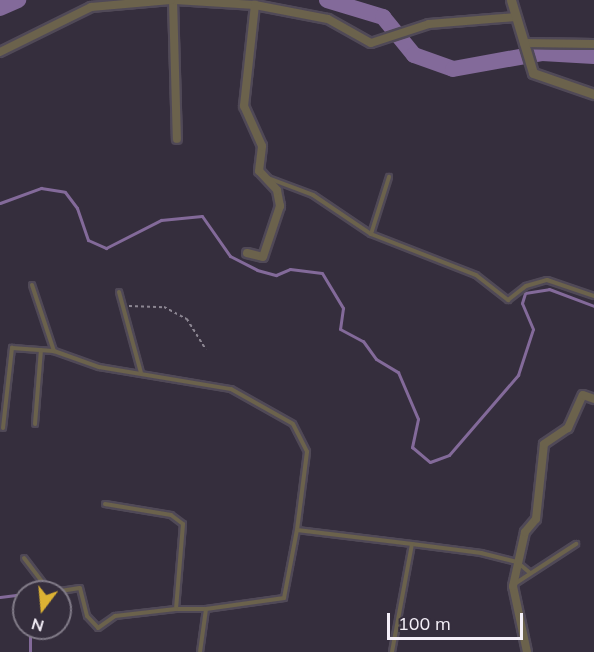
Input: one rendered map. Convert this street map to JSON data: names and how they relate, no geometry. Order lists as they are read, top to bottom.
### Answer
{
  "scale_bar": "100 m",
  "north": "bottom"
}
